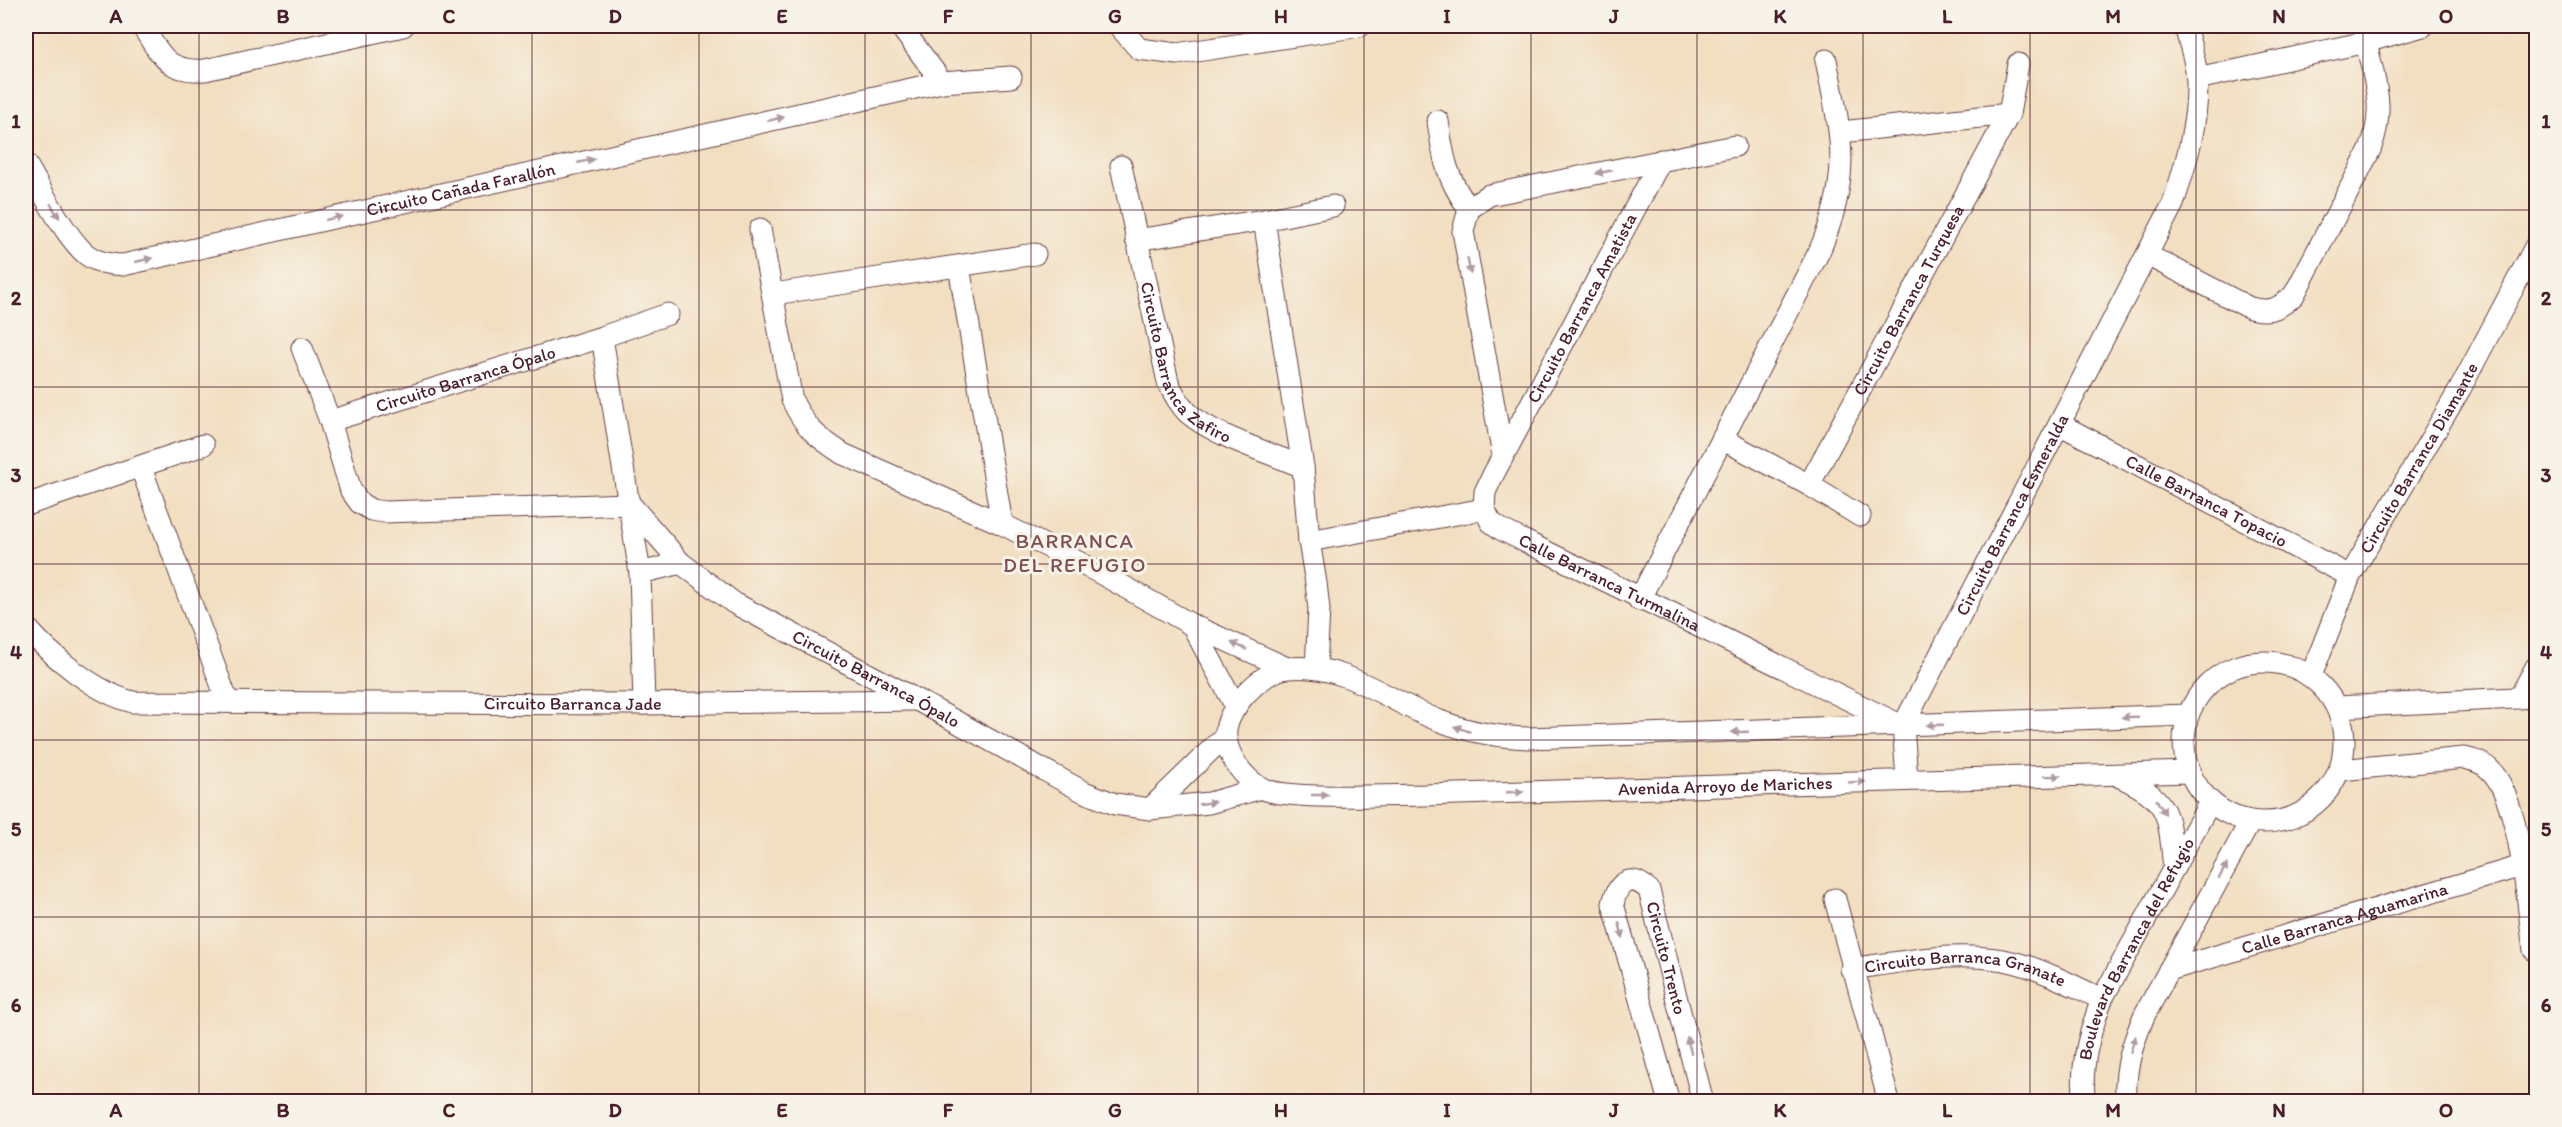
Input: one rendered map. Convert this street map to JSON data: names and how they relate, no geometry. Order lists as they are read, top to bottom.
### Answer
{
  "streets": {
    "street": [
      "Circuito Cañada Farallón",
      "Circuito Barranca Turquesa",
      "Circuito Barranca Amatista",
      "Circuito Barranca Zafiro",
      "Circuito Barranca Ópalo",
      "Circuito Barranca Diamante",
      "Calle Barranca Topacio",
      "Circuito Barranca Esmeralda",
      "Calle Barranca Turmalina",
      "Circuito Barranca Jade",
      "Avenida Arroyo de Mariches",
      "Calle Barranca Aguamarina",
      "Boulevard Barranca del Refugio",
      "Circuito Trento",
      "Circuito Barranca Granate"
    ]
  },
  "crossings": [
    ["Circuito Barranca Amatista", "Calle Barranca Turmalina"],
    ["Circuito Barranca Ópalo", "Circuito Barranca Jade"],
    ["Circuito Barranca Ópalo", "Avenida Arroyo de Mariches"],
    ["Circuito Barranca Diamante", "Calle Barranca Topacio"],
    ["Circuito Barranca Diamante", "Avenida Arroyo de Mariches"],
    ["Circuito Barranca Diamante", "Boulevard Barranca del Refugio"],
    ["Calle Barranca Topacio", "Circuito Barranca Esmeralda"],
    ["Circuito Barranca Esmeralda", "Calle Barranca Turmalina"],
    ["Avenida Arroyo de Mariches", "Boulevard Barranca del Refugio"],
    ["Calle Barranca Aguamarina", "Boulevard Barranca del Refugio"],
    ["Boulevard Barranca del Refugio", "Circuito Barranca Granate"]
  ],
  "districts": ["BARRANCA DEL REFUGIO"],
  "grid": {
    "columns": [
      "A",
      "B",
      "C",
      "D",
      "E",
      "F",
      "G",
      "H",
      "I",
      "J",
      "K",
      "L",
      "M",
      "N",
      "O"
    ],
    "rows": [
      "1",
      "2",
      "3",
      "4",
      "5",
      "6"
    ]
  }
}
